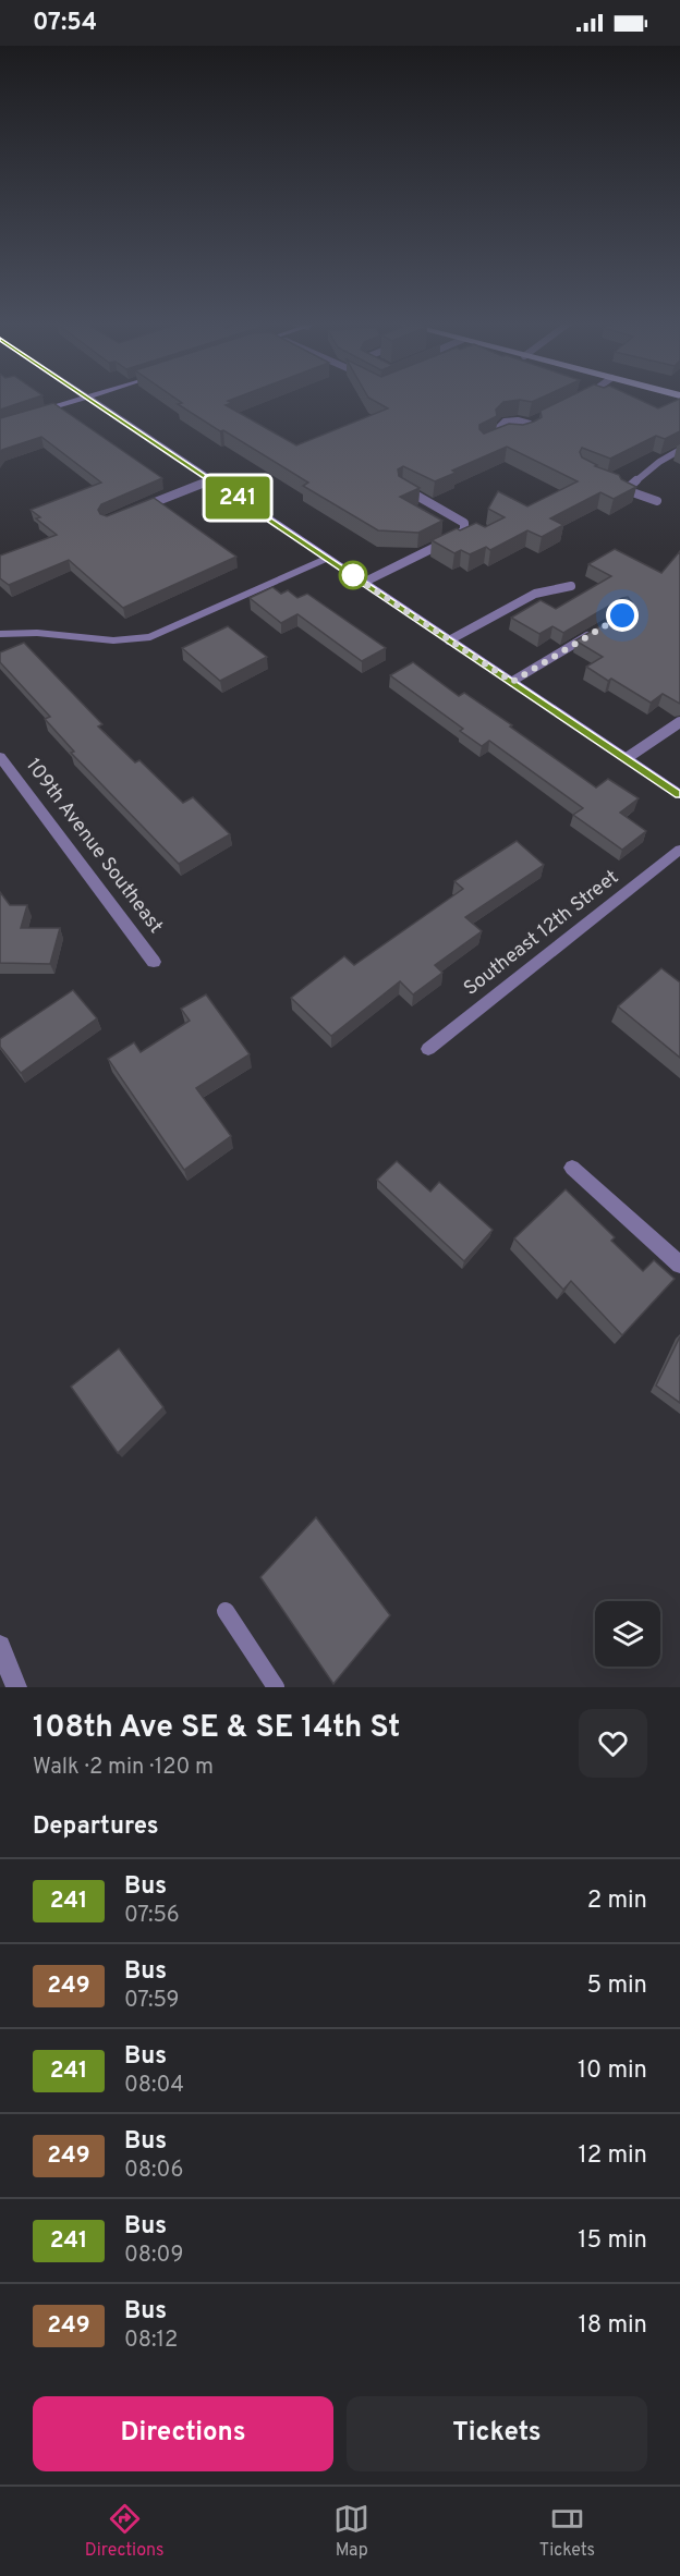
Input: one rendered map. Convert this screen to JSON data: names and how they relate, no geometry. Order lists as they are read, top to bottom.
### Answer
{
  "streets": {
    "street": ["109th Avenue Southeast", "Southeast 12th Street"]
  },
  "lines": ["bus line 241"],
  "page": {
    "status": "07:54",
    "on_map": "241",
    "heading": [
      ["108th Ave SE & SE 14th St", "Walk · 2 min · 120 m"],
      "Departures"
    ],
    "list": [
      {
        "mark": "241",
        "name": "Bus",
        "note": "07:56",
        "value": "2 min"
      },
      {
        "mark": "249",
        "name": "Bus",
        "note": "07:59",
        "value": "5 min"
      },
      {
        "mark": "241",
        "name": "Bus",
        "note": "08:04",
        "value": "10 min"
      },
      {
        "mark": "249",
        "name": "Bus",
        "note": "08:06",
        "value": "12 min"
      },
      {
        "mark": "241",
        "name": "Bus",
        "note": "08:09",
        "value": "15 min"
      },
      {
        "mark": "249",
        "name": "Bus",
        "note": "08:12",
        "value": "18 min"
      }
    ],
    "buttons": ["Directions", "Tickets"],
    "tabs": ["Directions", "Map", "Tickets"]
  }
}
